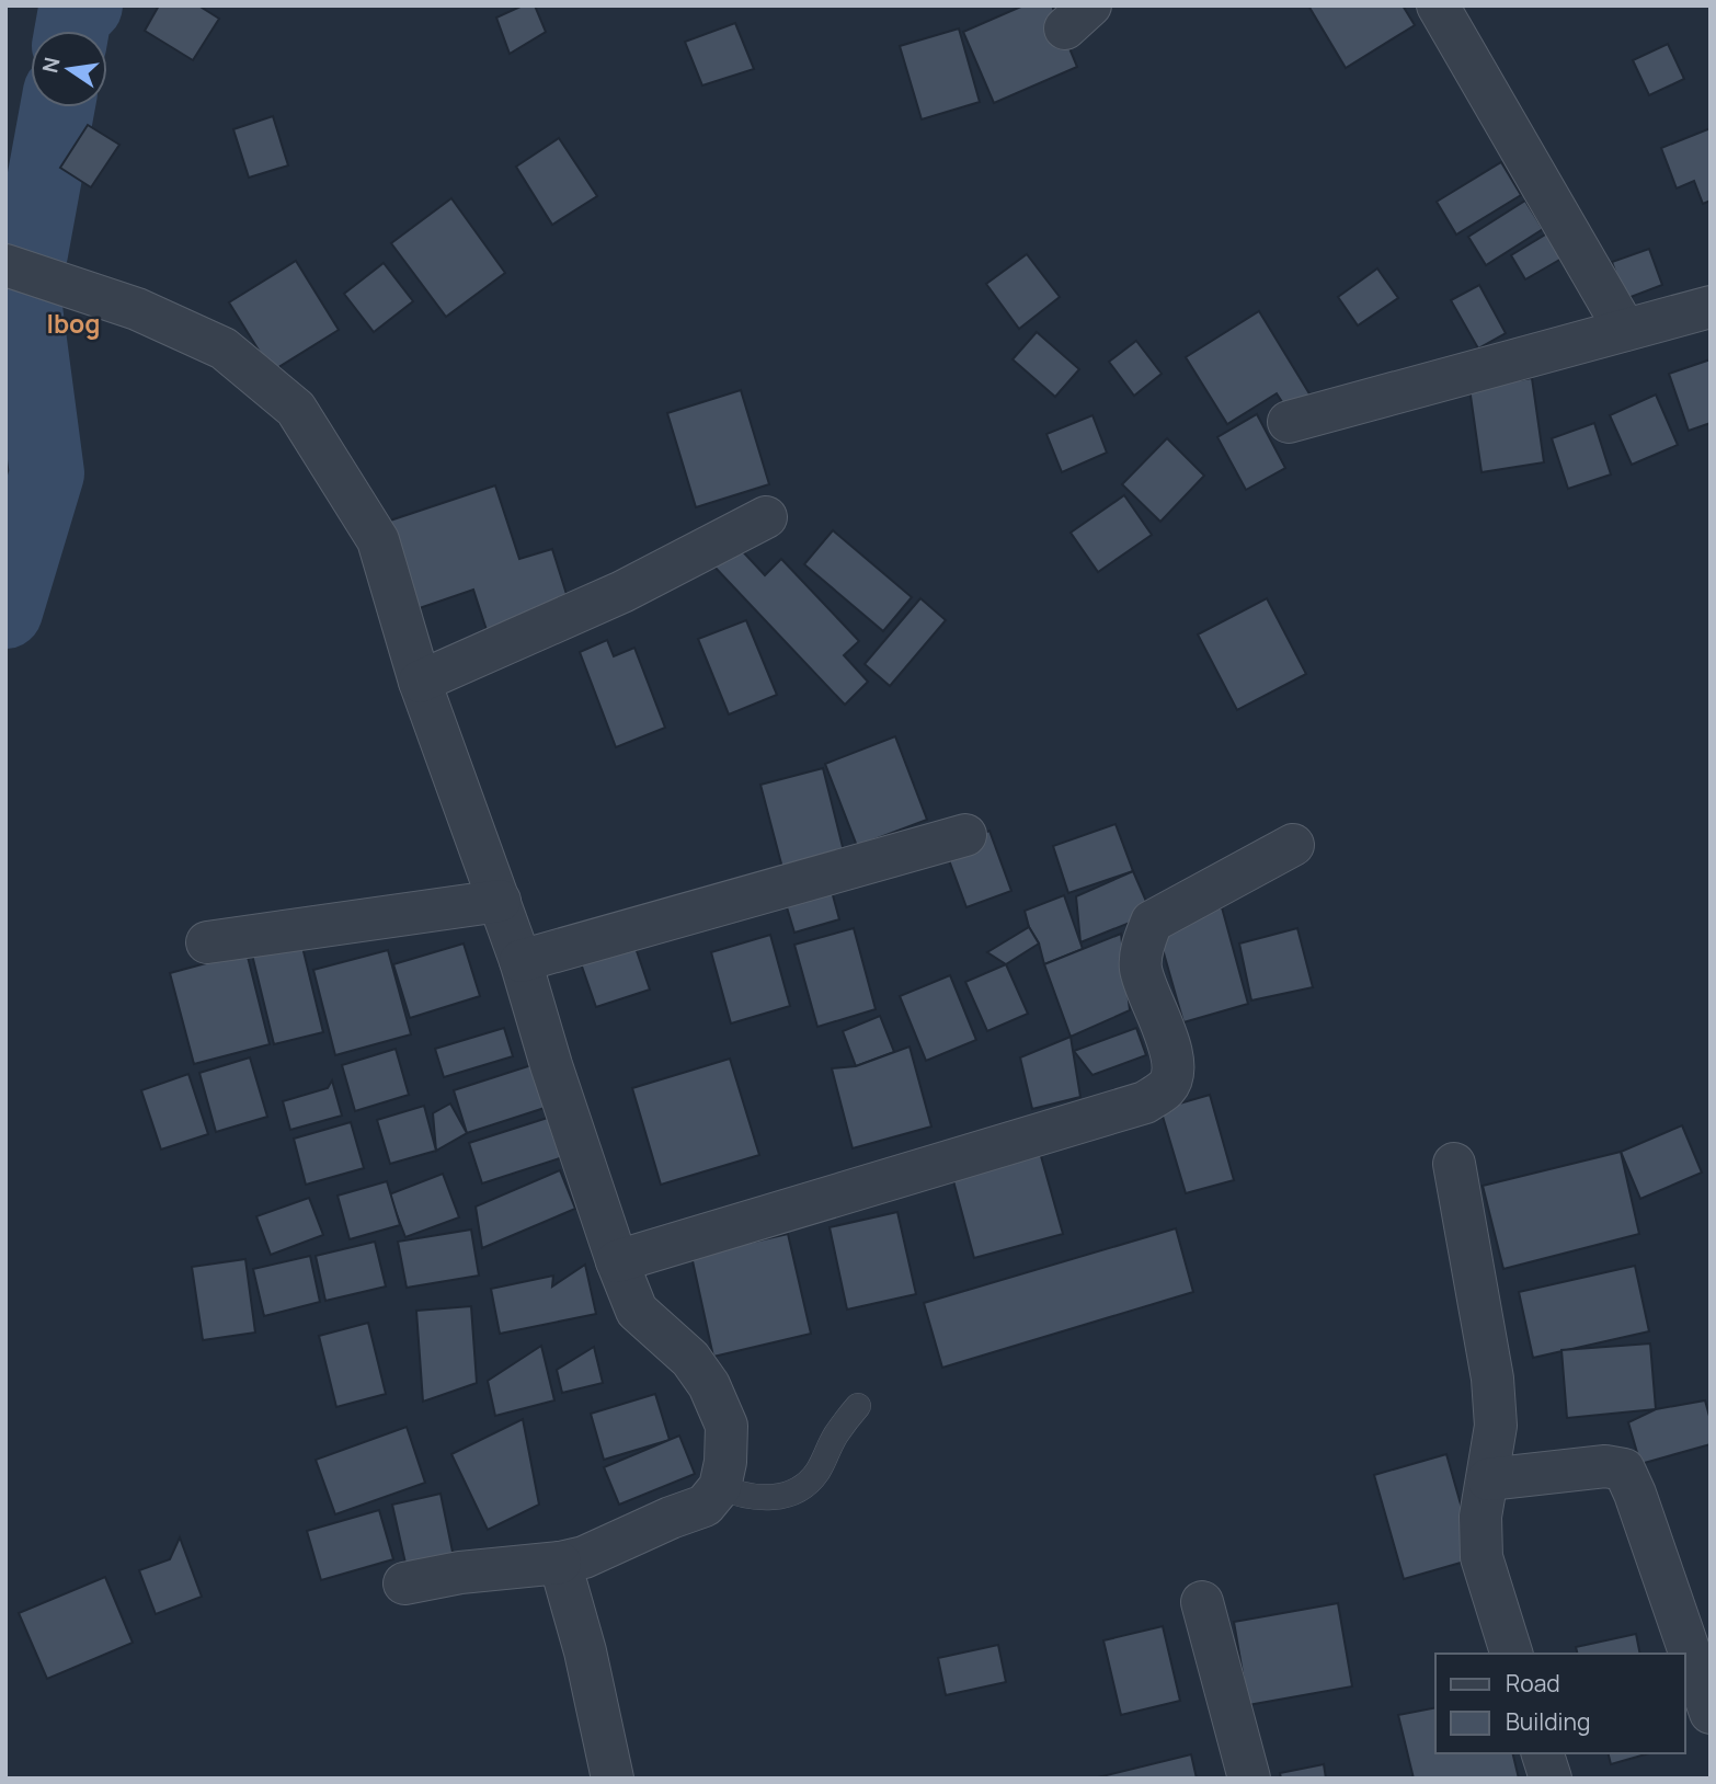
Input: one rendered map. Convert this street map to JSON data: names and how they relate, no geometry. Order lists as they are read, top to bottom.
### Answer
{
  "districts": ["Ibog"],
  "legend": ["Road", "Building"],
  "north": "left"
}
